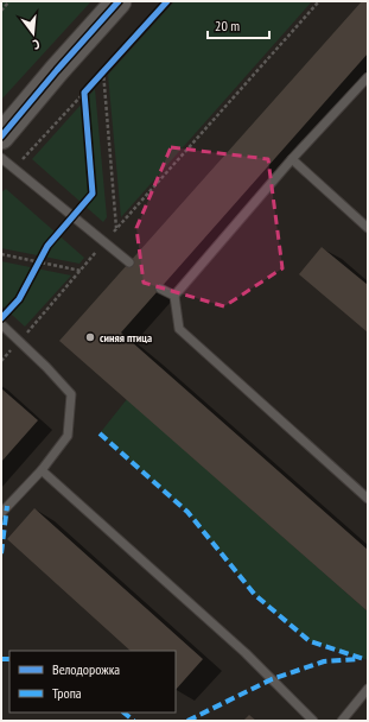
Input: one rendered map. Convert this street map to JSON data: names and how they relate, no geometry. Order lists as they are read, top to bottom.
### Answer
{
  "places": ["синяя птица"],
  "legend": ["Велодорожка", "Тропа"],
  "scale_bar": "20 m",
  "north": "bottom"
}
